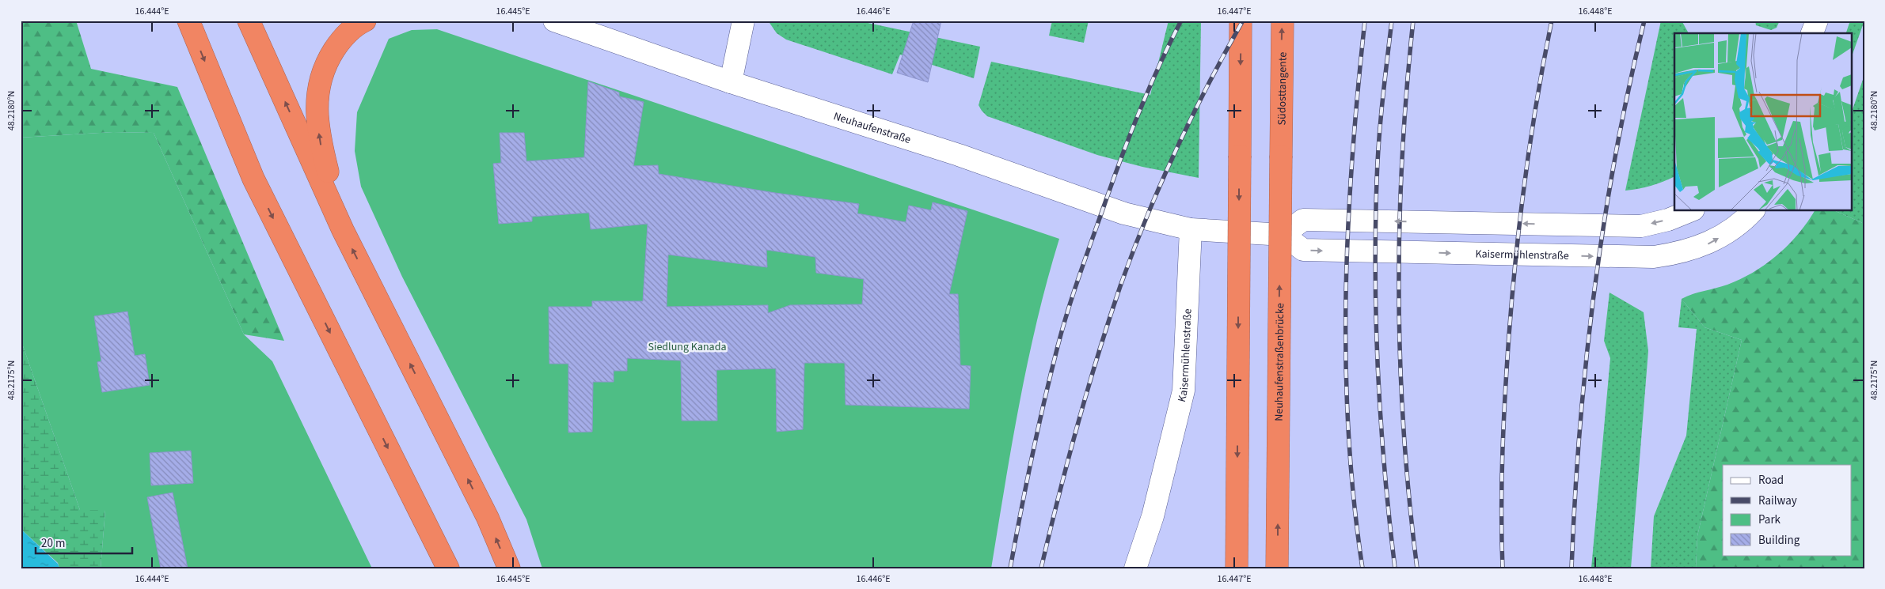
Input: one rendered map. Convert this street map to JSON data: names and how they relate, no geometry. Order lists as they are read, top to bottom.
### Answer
{
  "streets": {
    "highway": ["Südosttangente", "Neuhaufenstraßenbrücke"],
    "street": ["Neuhaufenstraße", "Kaisermühlenstraße"]
  },
  "crossings": [
    ["Südosttangente", "Neuhaufenstraßenbrücke"],
    ["Neuhaufenstraße", "Kaisermühlenstraße"]
  ],
  "parks": ["Siedlung Kanada"],
  "legend": [
    "Road",
    "Railway",
    "Park",
    "Building"
  ],
  "scale_bar": "20 m",
  "coordinates": [
    "16.444°E",
    "16.445°E",
    "16.446°E",
    "16.447°E",
    "16.448°E",
    "48.2180°N",
    "48.2175°N"
  ]
}
